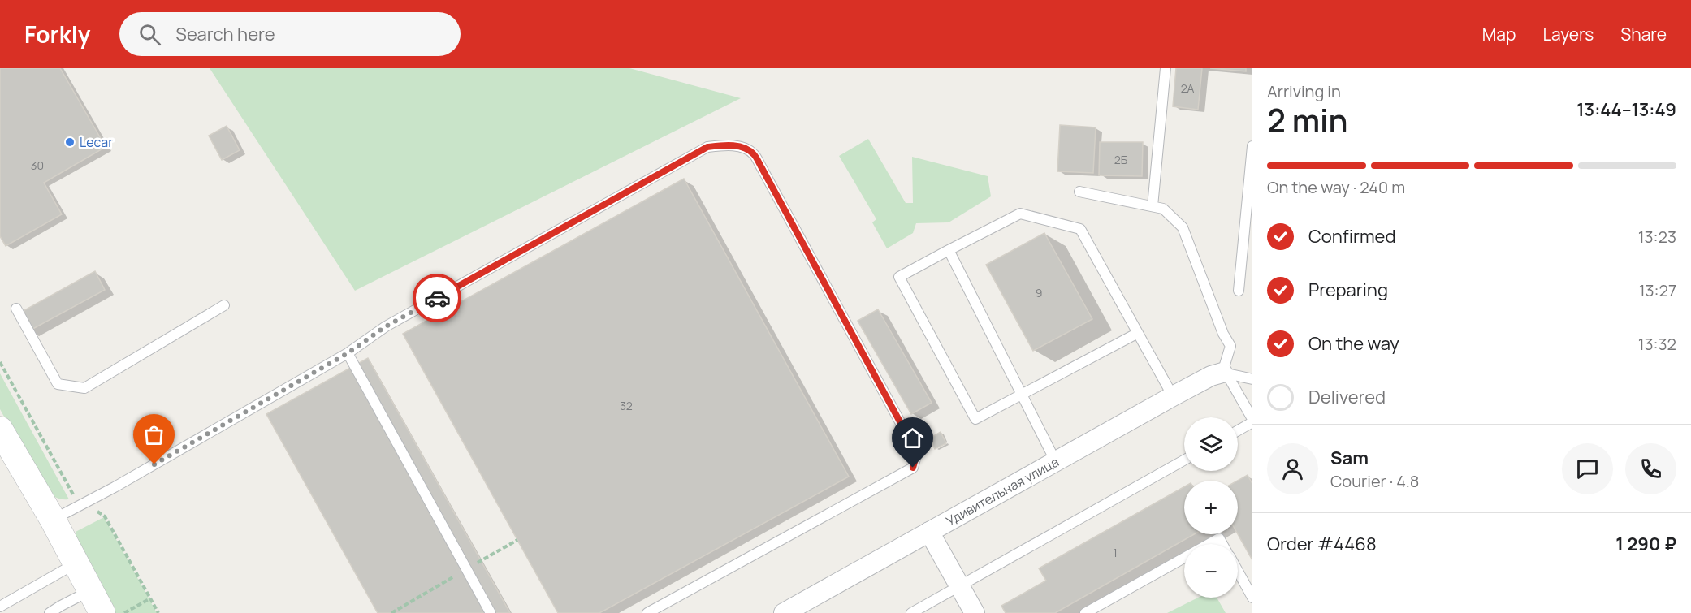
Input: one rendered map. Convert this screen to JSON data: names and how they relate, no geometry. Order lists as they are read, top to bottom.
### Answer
{
  "streets": {
    "street": ["Удивительная улица"]
  },
  "places": ["Lecar"],
  "house_numbers": [
    "2А",
    "2Б",
    "30",
    "9",
    "32",
    "1"
  ],
  "page": {
    "header": "Forkly",
    "search": "Search here",
    "nav": ["Map", "Layers", "Share"],
    "heading": ["2 min", "Arriving in", "13:44–13:49"],
    "panel": [
      "Sam",
      "Courier · 4.8",
      "Order #4468",
      "1 290 ₽"
    ],
    "bar": "On the way · 240 m",
    "list": [
      ["Confirmed", "13:23"],
      ["Preparing", "13:27"],
      ["On the way", "13:32"],
      "Delivered"
    ],
    "map_buttons": ["+", "−"]
  }
}
